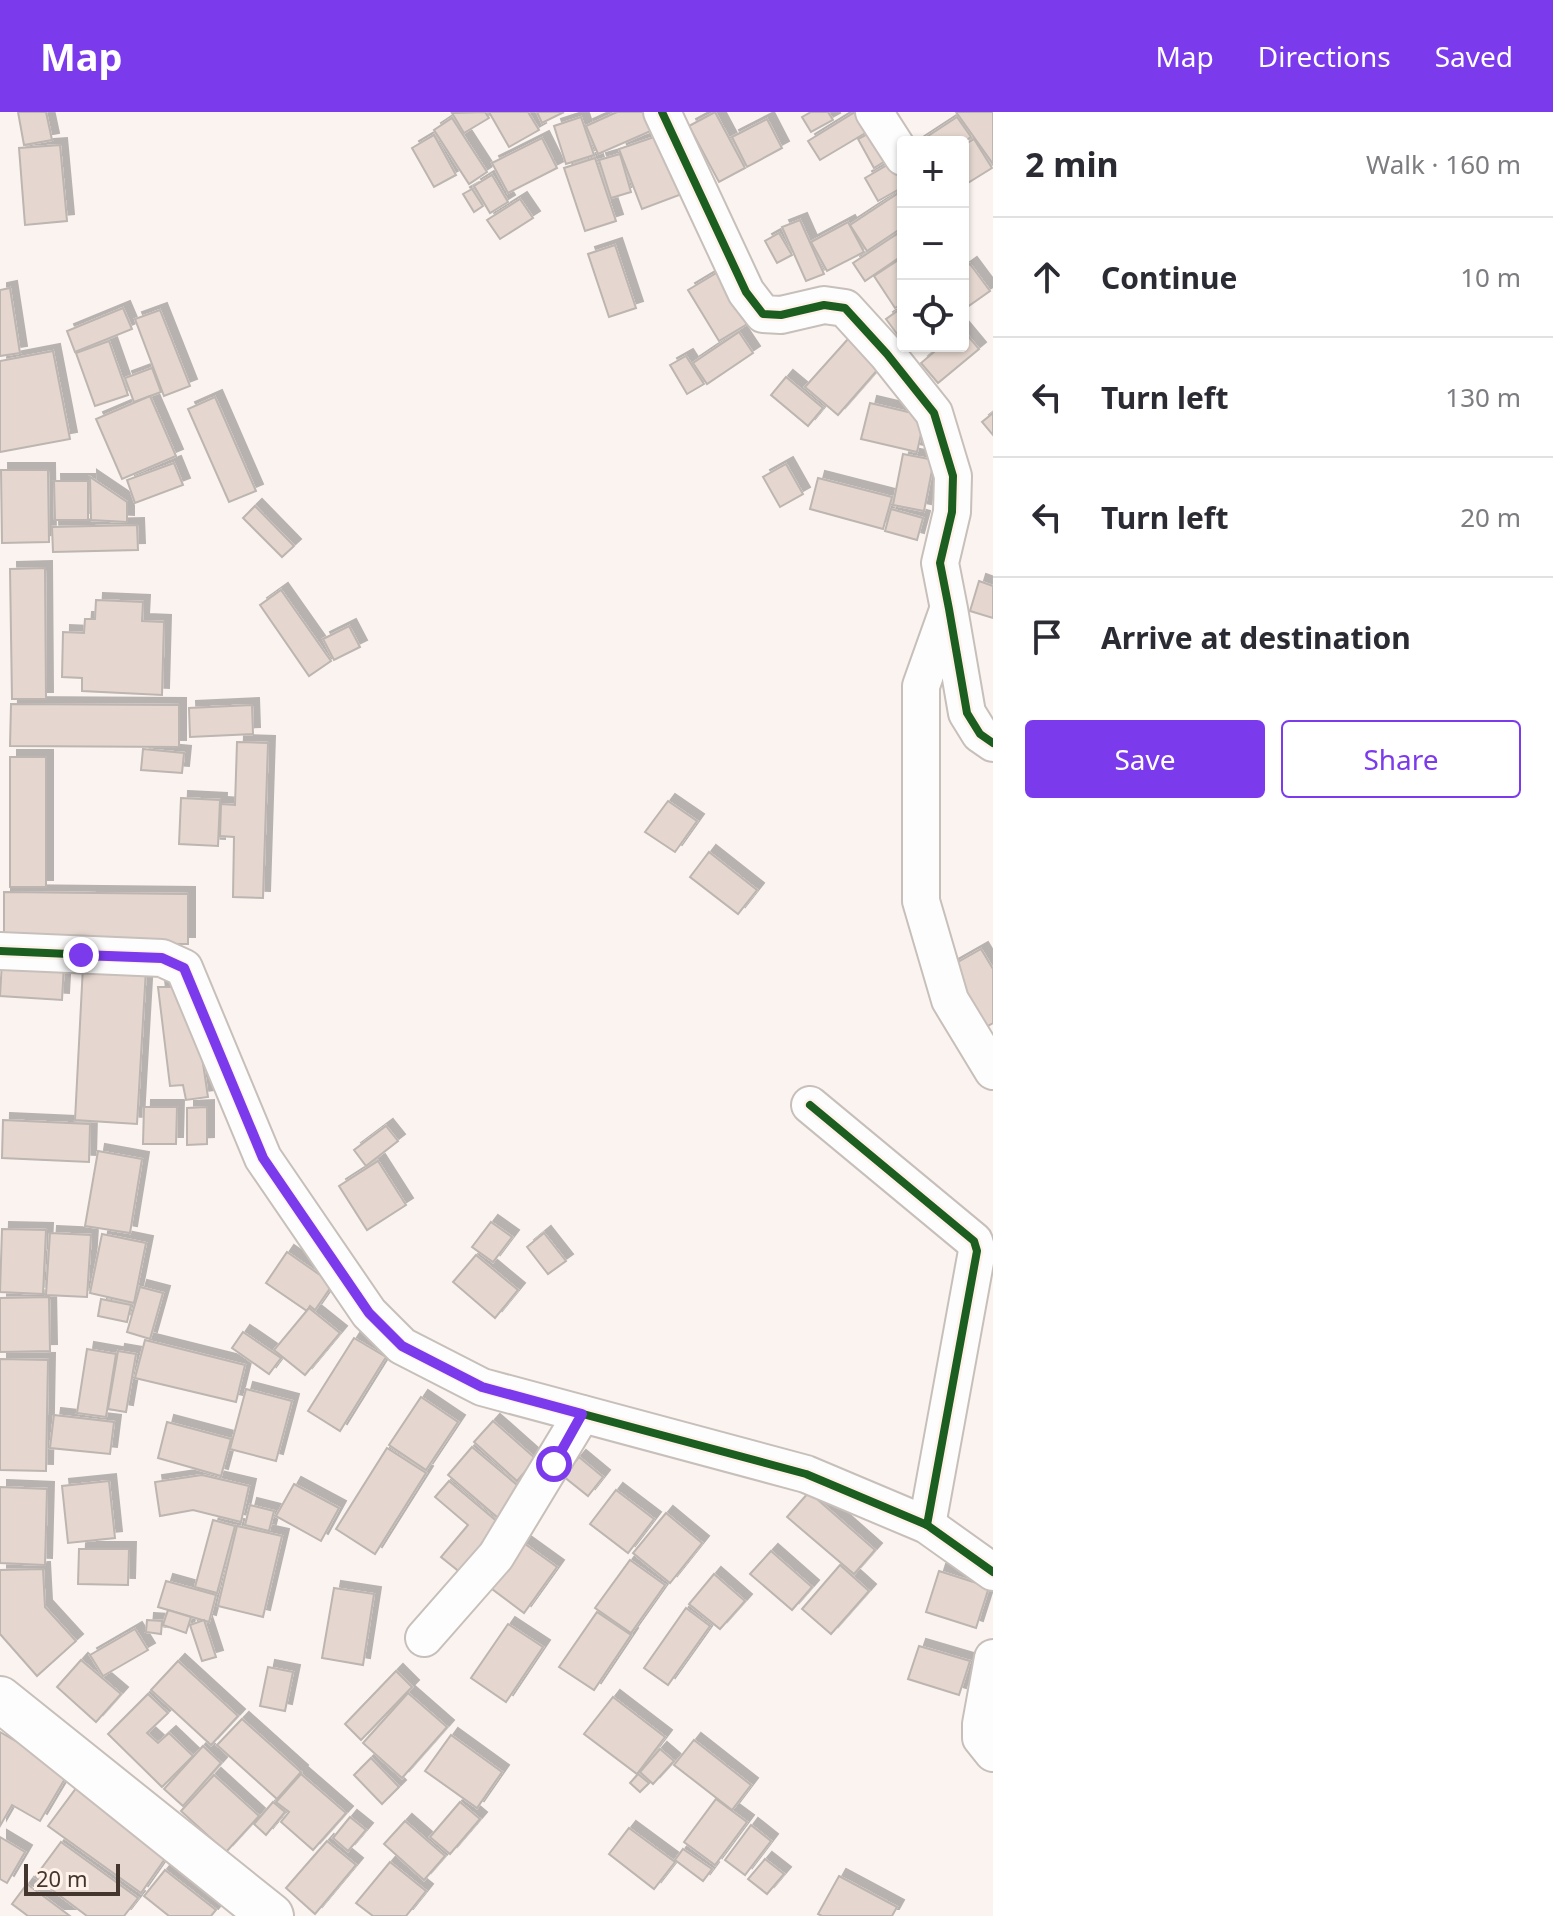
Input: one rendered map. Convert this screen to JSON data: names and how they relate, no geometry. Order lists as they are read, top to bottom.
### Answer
{
  "scale_bar": "20 m",
  "page": {
    "header": "Map",
    "nav": ["Map", "Directions", "Saved"],
    "heading": ["2 min", "Walk · 160 m"],
    "map_buttons": ["+", "−"],
    "list": [
      ["Continue", "10 m"],
      ["Turn left", "130 m"],
      ["Turn left", "20 m"],
      "Arrive at destination"
    ],
    "buttons": ["Save", "Share"],
    "scale": "20 m"
  }
}
